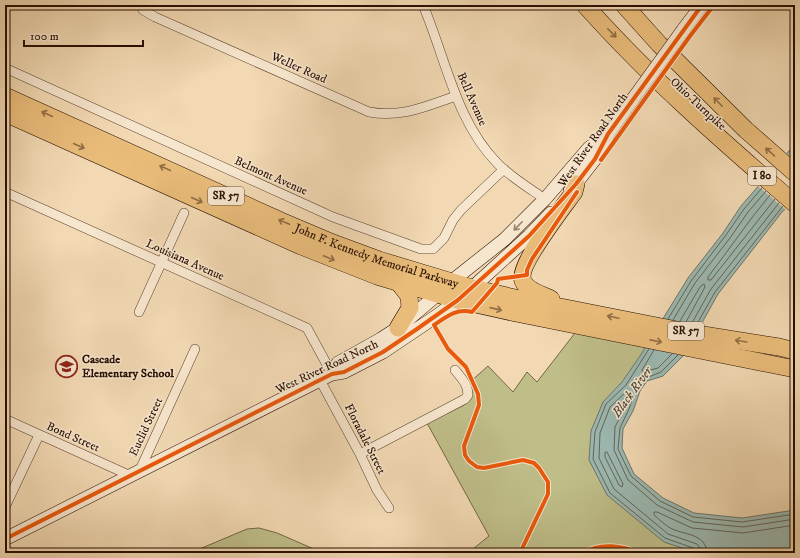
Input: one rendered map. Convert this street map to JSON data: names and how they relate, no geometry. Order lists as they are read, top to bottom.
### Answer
{
  "streets": {
    "highway": [
      "Ohio Turnpike",
      "I 80",
      "SR 57",
      "John F. Kennedy Memorial Parkway"
    ],
    "street": [
      "Weller Road",
      "Bell Avenue",
      "West River Road North",
      "Belmont Avenue",
      "Louisiana Avenue",
      "Euclid Street",
      "Bond Street",
      "Floradale Street"
    ]
  },
  "crossings": [
    ["Weller Road", "Bell Avenue"],
    ["Bell Avenue", "West River Road North"],
    ["Bell Avenue", "Belmont Avenue"],
    ["West River Road North", "John F. Kennedy Memorial Parkway"],
    ["West River Road North", "Louisiana Avenue"],
    ["West River Road North", "Euclid Street"],
    ["West River Road North", "Bond Street"],
    ["West River Road North", "Floradale Street"],
    ["Euclid Street", "Bond Street"]
  ],
  "water": ["Black River"],
  "places": {
    "school or university": ["Cascade Elementary School"]
  },
  "scale_bar": "100 m"
}
